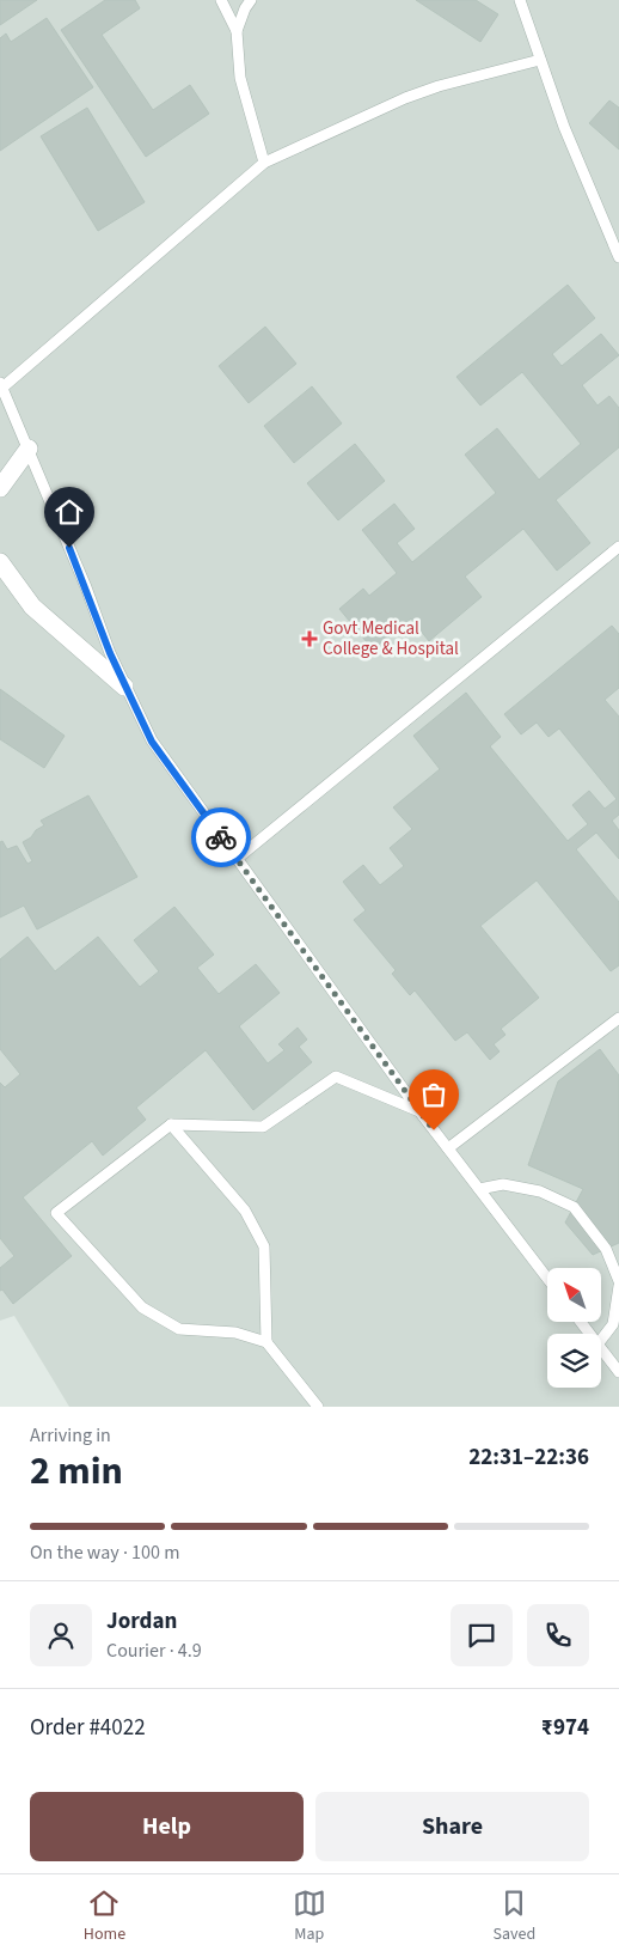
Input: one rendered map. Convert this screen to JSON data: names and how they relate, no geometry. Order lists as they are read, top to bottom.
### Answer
{
  "places": {
    "health": ["Govt Medical College & Hospital"]
  },
  "north": "top left",
  "page": {
    "heading": ["2 min", "Arriving in", "22:31–22:36"],
    "panel": [
      "Jordan",
      "Courier · 4.9",
      "Order #4022",
      "₹974"
    ],
    "bar": "On the way · 100 m",
    "buttons": ["Help", "Share"],
    "tabs": ["Home", "Map", "Saved"]
  }
}
